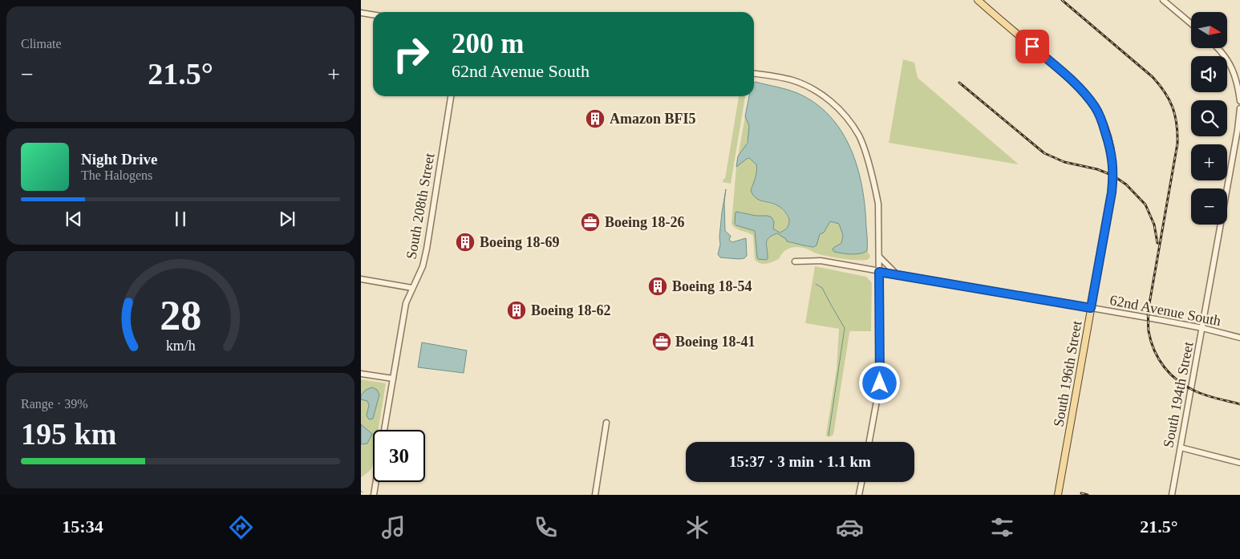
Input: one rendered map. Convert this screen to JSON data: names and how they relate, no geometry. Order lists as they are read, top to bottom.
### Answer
{
  "streets": {
    "main road": ["South 196th Street"],
    "street": ["South 208th Street", "62nd Avenue South", "South 194th Street"]
  },
  "crossings": [
    ["62nd Avenue South", "South 196th Street"],
    ["62nd Avenue South", "South 194th Street"]
  ],
  "places": {
    "building": [
      "Amazon BFI5",
      "Boeing 18-69",
      "Boeing 18-54",
      "Boeing 18-62"
    ],
    "office": ["Boeing 18-26", "Boeing 18-41"]
  },
  "north": "right",
  "page": {
    "tile": [
      "Climate",
      ["Range · 39%", "195 km"]
    ],
    "map_buttons": ["+", "−"],
    "turn": ["200 m", "62nd Avenue South"],
    "heat": ["−", "21.5°", "+"],
    "song": ["Night Drive", "The Halogens"],
    "limit": "30",
    "trip": "15:37 · 3 min · 1.1 km",
    "tabs": ["15:34", "21.5°"],
    "gauge": ["28", "km/h"]
  }
}
